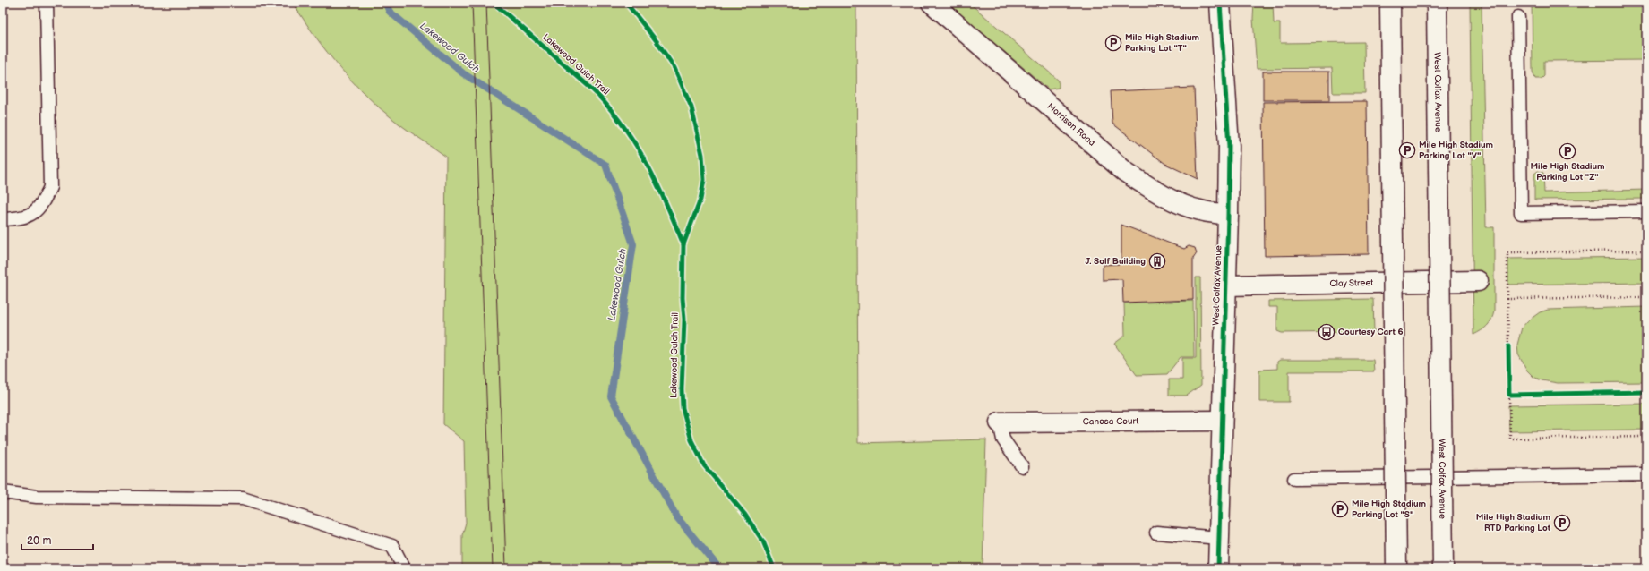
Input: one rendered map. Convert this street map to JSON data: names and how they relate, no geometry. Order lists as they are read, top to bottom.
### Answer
{
  "streets": {
    "street": [
      "West Colfax Avenue",
      "Morrison Road",
      "Clay Street",
      "Canosa Court"
    ],
    "cycle path": ["Lakewood Gulch Trail"]
  },
  "crossings": [
    ["West Colfax Avenue", "Morrison Road"],
    ["West Colfax Avenue", "Clay Street"],
    ["West Colfax Avenue", "Canosa Court"]
  ],
  "water": ["Lakewood Gulch"],
  "places": {
    "parking": [
      "Mile High Stadium Parking Lot \"T\"",
      "Mile High Stadium Parking Lot \"V\"",
      "Mile High Stadium Parking Lot \"Z\"",
      "Mile High Stadium Parking Lot \"S\"",
      "Mile High Stadium RTD Parking Lot"
    ],
    "building": ["J. Solf Building"],
    "bus stop": ["Courtesy Cart 6"]
  },
  "scale_bar": "20 m"
}
